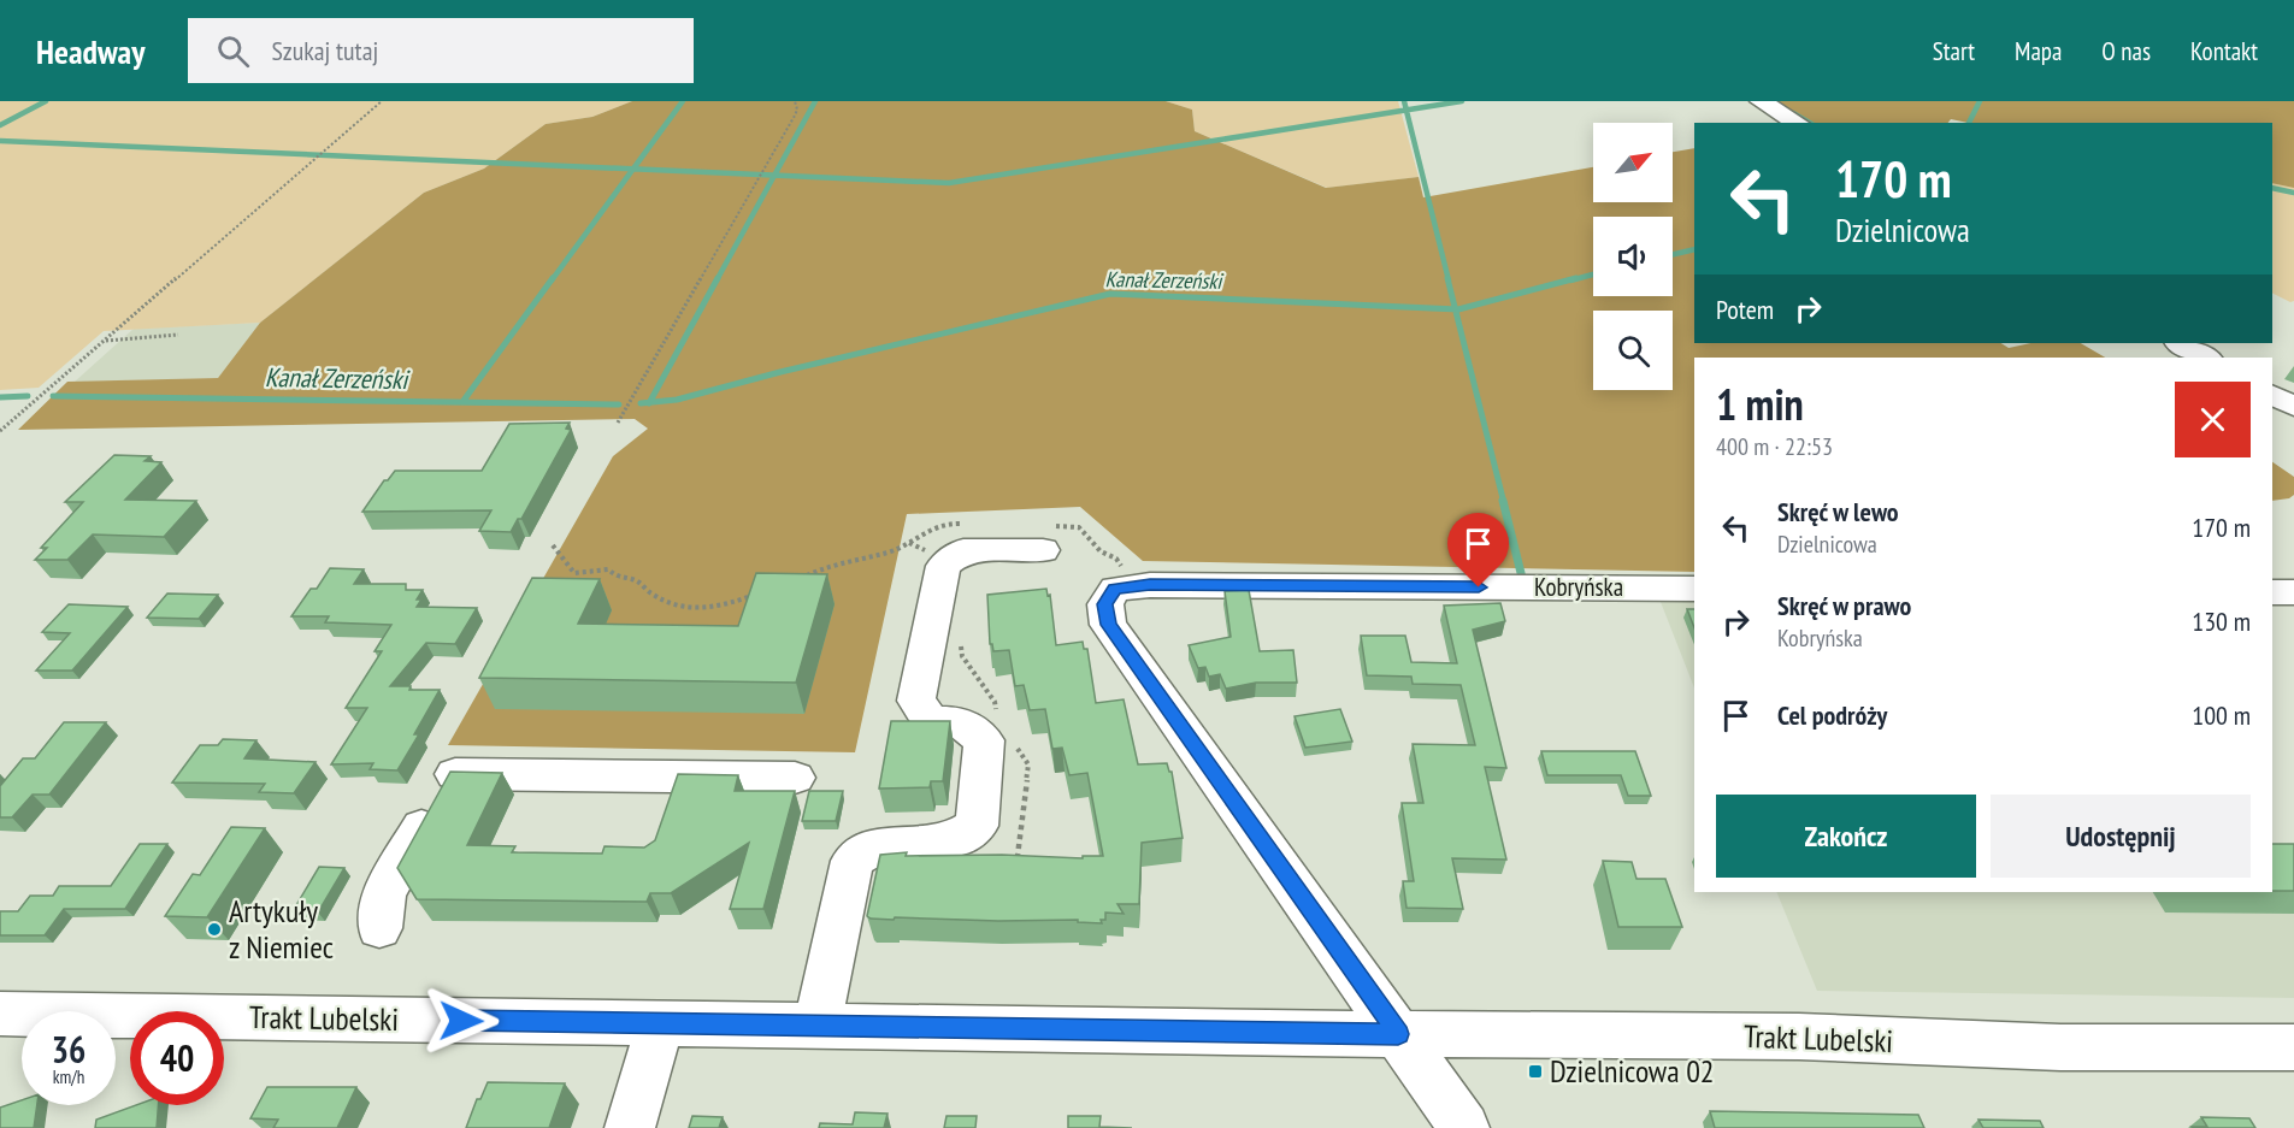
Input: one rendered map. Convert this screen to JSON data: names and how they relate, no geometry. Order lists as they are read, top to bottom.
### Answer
{
  "streets": {
    "street": ["Kobryńska", "Trakt Lubelski"]
  },
  "water": ["Kanał Zerzeński"],
  "places": {
    "other": ["Artykuły z Niemiec"],
    "transit": ["Dzielnicowa 02"]
  },
  "north": "top right",
  "page": {
    "header": "Headway",
    "search": "Szukaj tutaj",
    "nav": [
      "Start",
      "Mapa",
      "O nas",
      "Kontakt"
    ],
    "turn": ["170 m", "Dzielnicowa"],
    "then": "Potem",
    "heading": ["1 min", "400 m · 22:53"],
    "list": [
      {
        "name": "Skręć w lewo",
        "note": "Dzielnicowa",
        "value": "170 m"
      },
      {
        "name": "Skręć w prawo",
        "note": "Kobryńska",
        "value": "130 m"
      },
      {
        "name": "Cel podróży",
        "value": "100 m"
      }
    ],
    "buttons": ["Zakończ", "Udostępnij"],
    "speed": "36 km/h",
    "limit": "40"
  }
}
